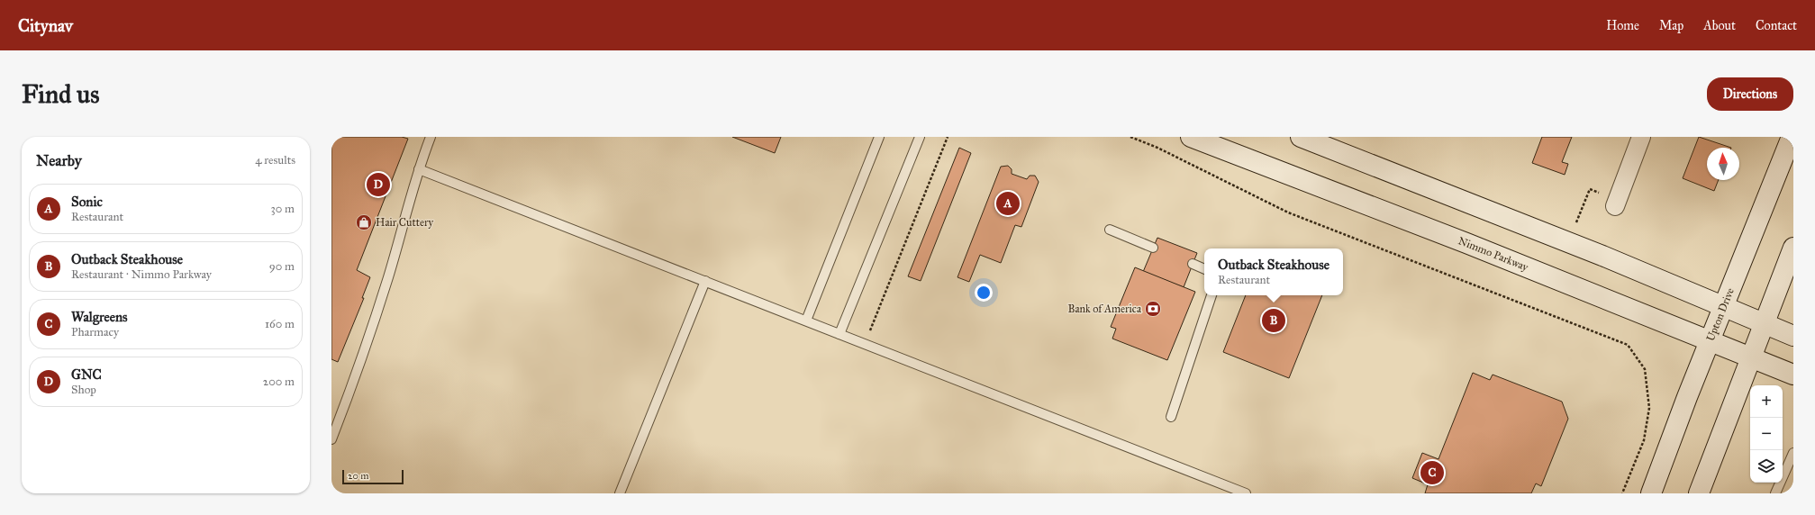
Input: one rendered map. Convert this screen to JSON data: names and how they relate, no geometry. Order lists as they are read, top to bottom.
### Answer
{
  "streets": {
    "main road": ["Nimmo Parkway", "Upton Drive"]
  },
  "crossings": [
    ["Nimmo Parkway", "Upton Drive"]
  ],
  "places": {
    "shop": ["Hair Cuttery"],
    "bank": ["Bank of America"]
  },
  "scale_bar": "20 m",
  "north": "top",
  "page": {
    "header": "Citynav",
    "nav": [
      "Home",
      "Map",
      "About",
      "Contact"
    ],
    "buttons": "Directions",
    "title": "Find us",
    "heading": ["Nearby", "4 results"],
    "pins": [
      "D",
      "A",
      "B",
      "C"
    ],
    "list": [
      {
        "mark": "A",
        "name": "Sonic",
        "note": "Restaurant",
        "value": "30 m"
      },
      {
        "mark": "B",
        "name": "Outback Steakhouse",
        "note": "Restaurant · Nimmo Parkway",
        "value": "90 m"
      },
      {
        "mark": "C",
        "name": "Walgreens",
        "note": "Pharmacy",
        "value": "160 m"
      },
      {
        "mark": "D",
        "name": "GNC",
        "note": "Shop",
        "value": "200 m"
      }
    ],
    "popup": ["Outback Steakhouse", "Restaurant"],
    "map_buttons": ["+", "−"],
    "scale": "20 m"
  }
}
